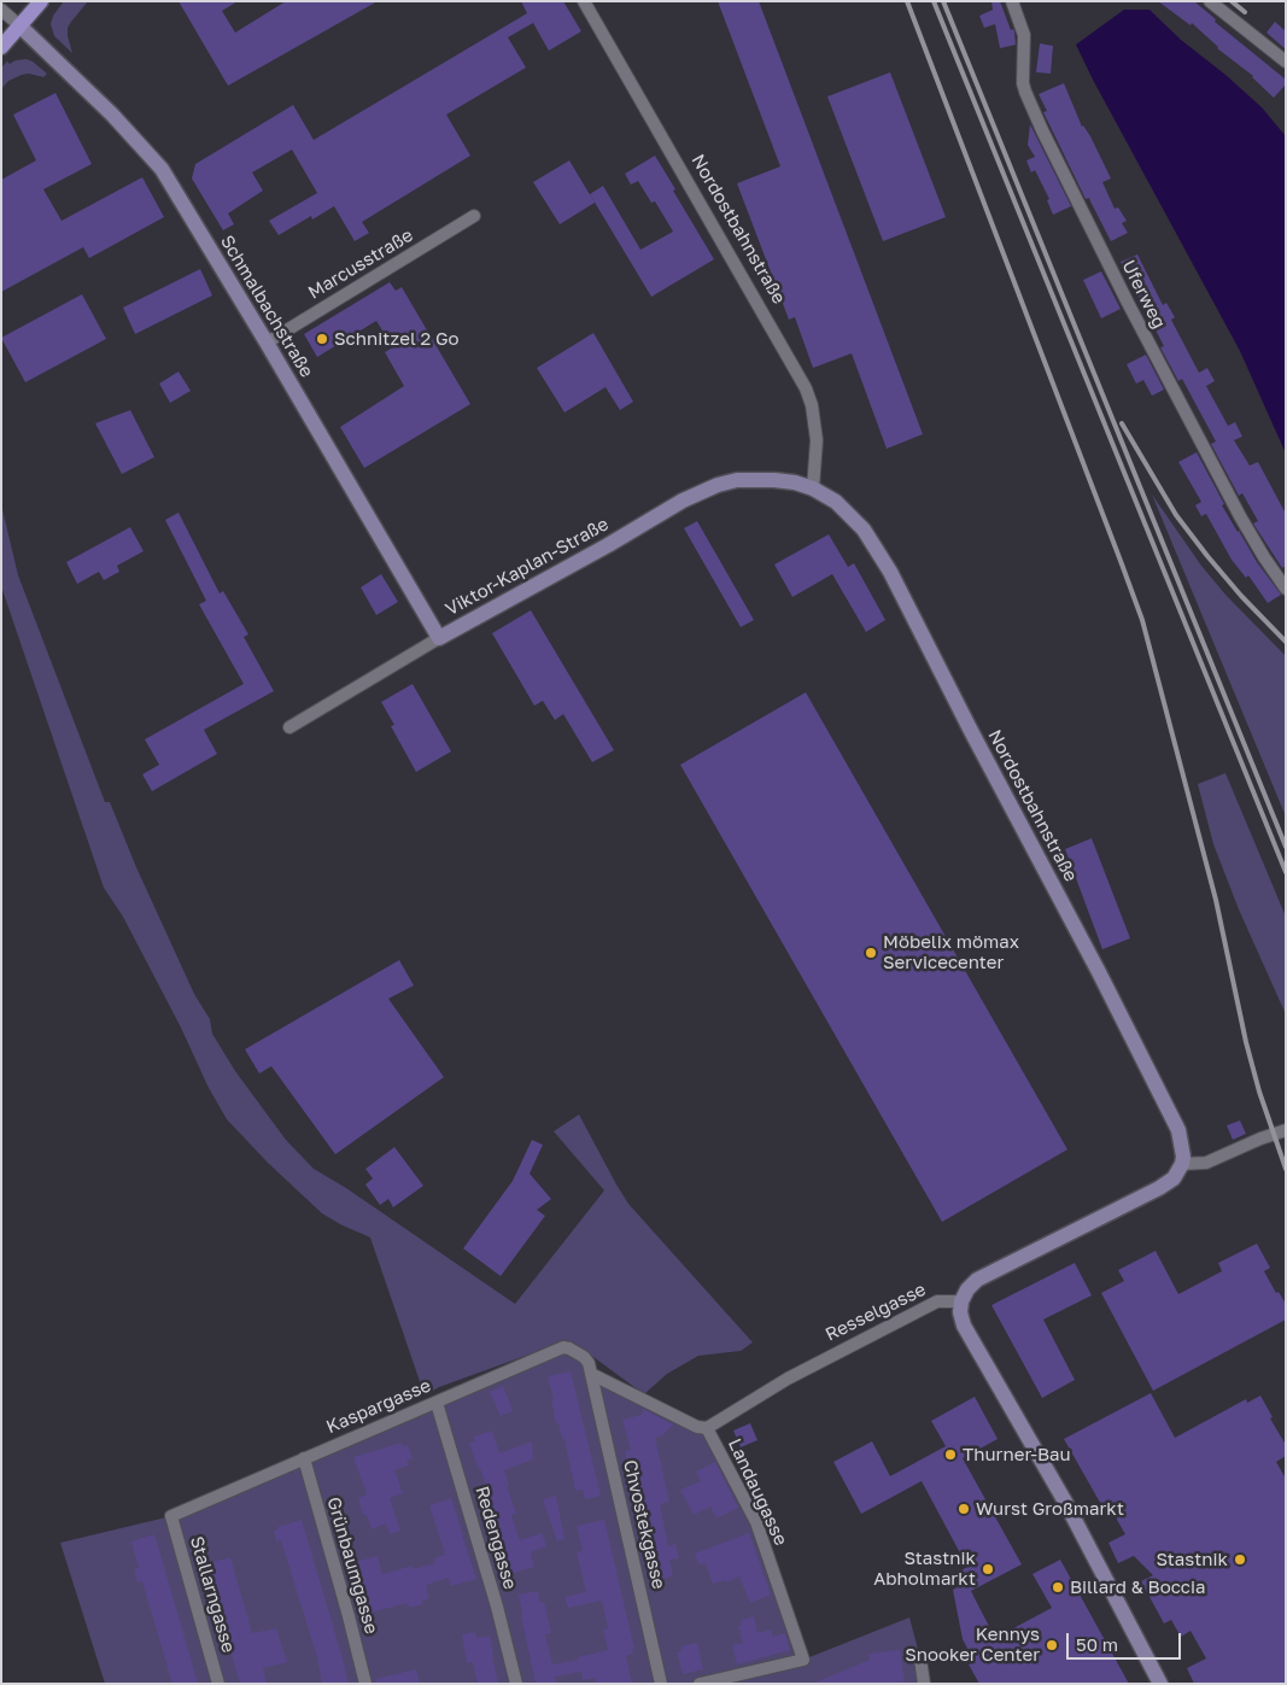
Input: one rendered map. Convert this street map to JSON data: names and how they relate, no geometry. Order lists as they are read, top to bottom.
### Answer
{
  "streets": {
    "street": [
      "Nordostbahnstraße",
      "Marcusstraße",
      "Uferweg",
      "Schmalbachstraße",
      "Viktor-Kaplan-Straße",
      "Resselgasse",
      "Kaspargasse",
      "Landaugasse",
      "Chvostekgasse",
      "Redengasse",
      "Grünbaumgasse",
      "Stallarngasse"
    ]
  },
  "crossings": [
    ["Nordostbahnstraße", "Viktor-Kaplan-Straße"],
    ["Marcusstraße", "Schmalbachstraße"],
    ["Schmalbachstraße", "Viktor-Kaplan-Straße"],
    ["Resselgasse", "Landaugasse"],
    ["Kaspargasse", "Landaugasse"],
    ["Kaspargasse", "Chvostekgasse"],
    ["Kaspargasse", "Redengasse"],
    ["Kaspargasse", "Grünbaumgasse"],
    ["Kaspargasse", "Stallarngasse"],
    ["Landaugasse", "Chvostekgasse"]
  ],
  "places": [
    "Schnitzel 2 Go",
    "Möbelix mömax Servicecenter",
    "Thurner-Bau",
    "Wurst Großmarkt",
    "Stastnik",
    "Stastnik Abholmarkt",
    "Billard & Boccia",
    "Kennys Snooker Center"
  ],
  "scale_bar": "50 m"
}
